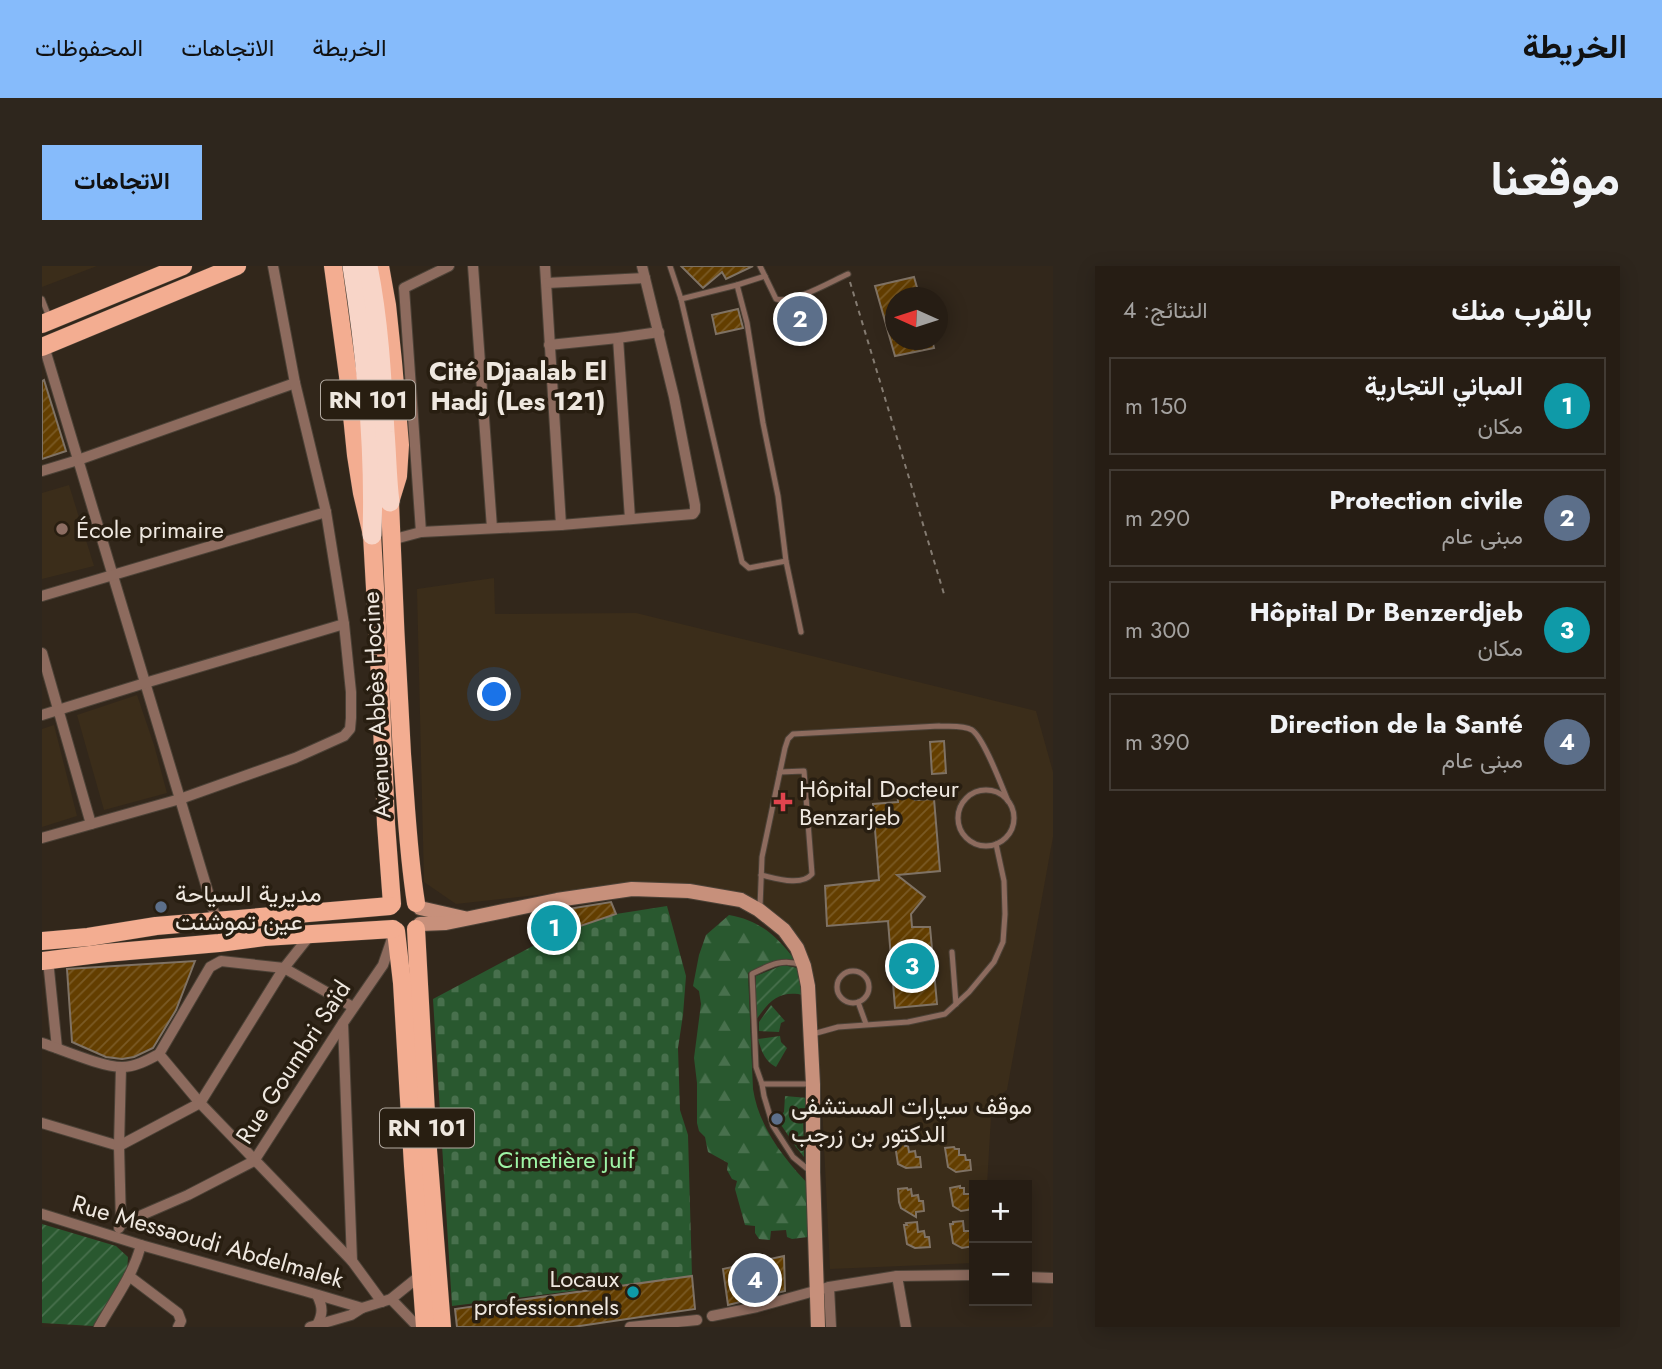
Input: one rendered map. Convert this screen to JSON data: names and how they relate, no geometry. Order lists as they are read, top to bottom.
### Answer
{
  "streets": {
    "highway": ["RN 101"],
    "main road": ["Avenue Abbès Hocine"],
    "street": ["Rue Goumbri Saïd", "Rue Messaoudi Abdelmalek"]
  },
  "crossings": [
    ["RN 101", "Avenue Abbès Hocine"],
    ["RN 101", "Rue Goumbri Saïd"],
    ["Avenue Abbès Hocine", "Rue Goumbri Saïd"]
  ],
  "districts": ["Cité Djaalab El Hadj (Les 121)"],
  "parks": ["Cimetière juif"],
  "places": {
    "other": [
      "École primaire",
      "مديرية السياحة عين تموشنت",
      "موقف سيارات المستشفى الدكتور بن زرجب",
      "Locaux professionnels"
    ],
    "health": ["Hôpital Docteur Benzarjeb"]
  },
  "north": "left",
  "page": {
    "header": "الخريطة",
    "nav": ["الخريطة", "الاتجاهات", "المحفوظات"],
    "title": "موقعنا",
    "buttons": "الاتجاهات",
    "heading": ["بالقرب منك", "النتائج: 4"],
    "pins": [
      "2",
      "1",
      "3",
      "4"
    ],
    "list": [
      {
        "mark": "1",
        "name": "المباني التجارية",
        "note": "مكان",
        "value": "150 m"
      },
      {
        "mark": "2",
        "name": "Protection civile",
        "note": "مبنى عام",
        "value": "290 m"
      },
      {
        "mark": "3",
        "name": "Hôpital Dr Benzerdjeb",
        "note": "مكان",
        "value": "300 m"
      },
      {
        "mark": "4",
        "name": "Direction de la Santé",
        "note": "مبنى عام",
        "value": "390 m"
      }
    ],
    "map_buttons": ["+", "−"]
  }
}
